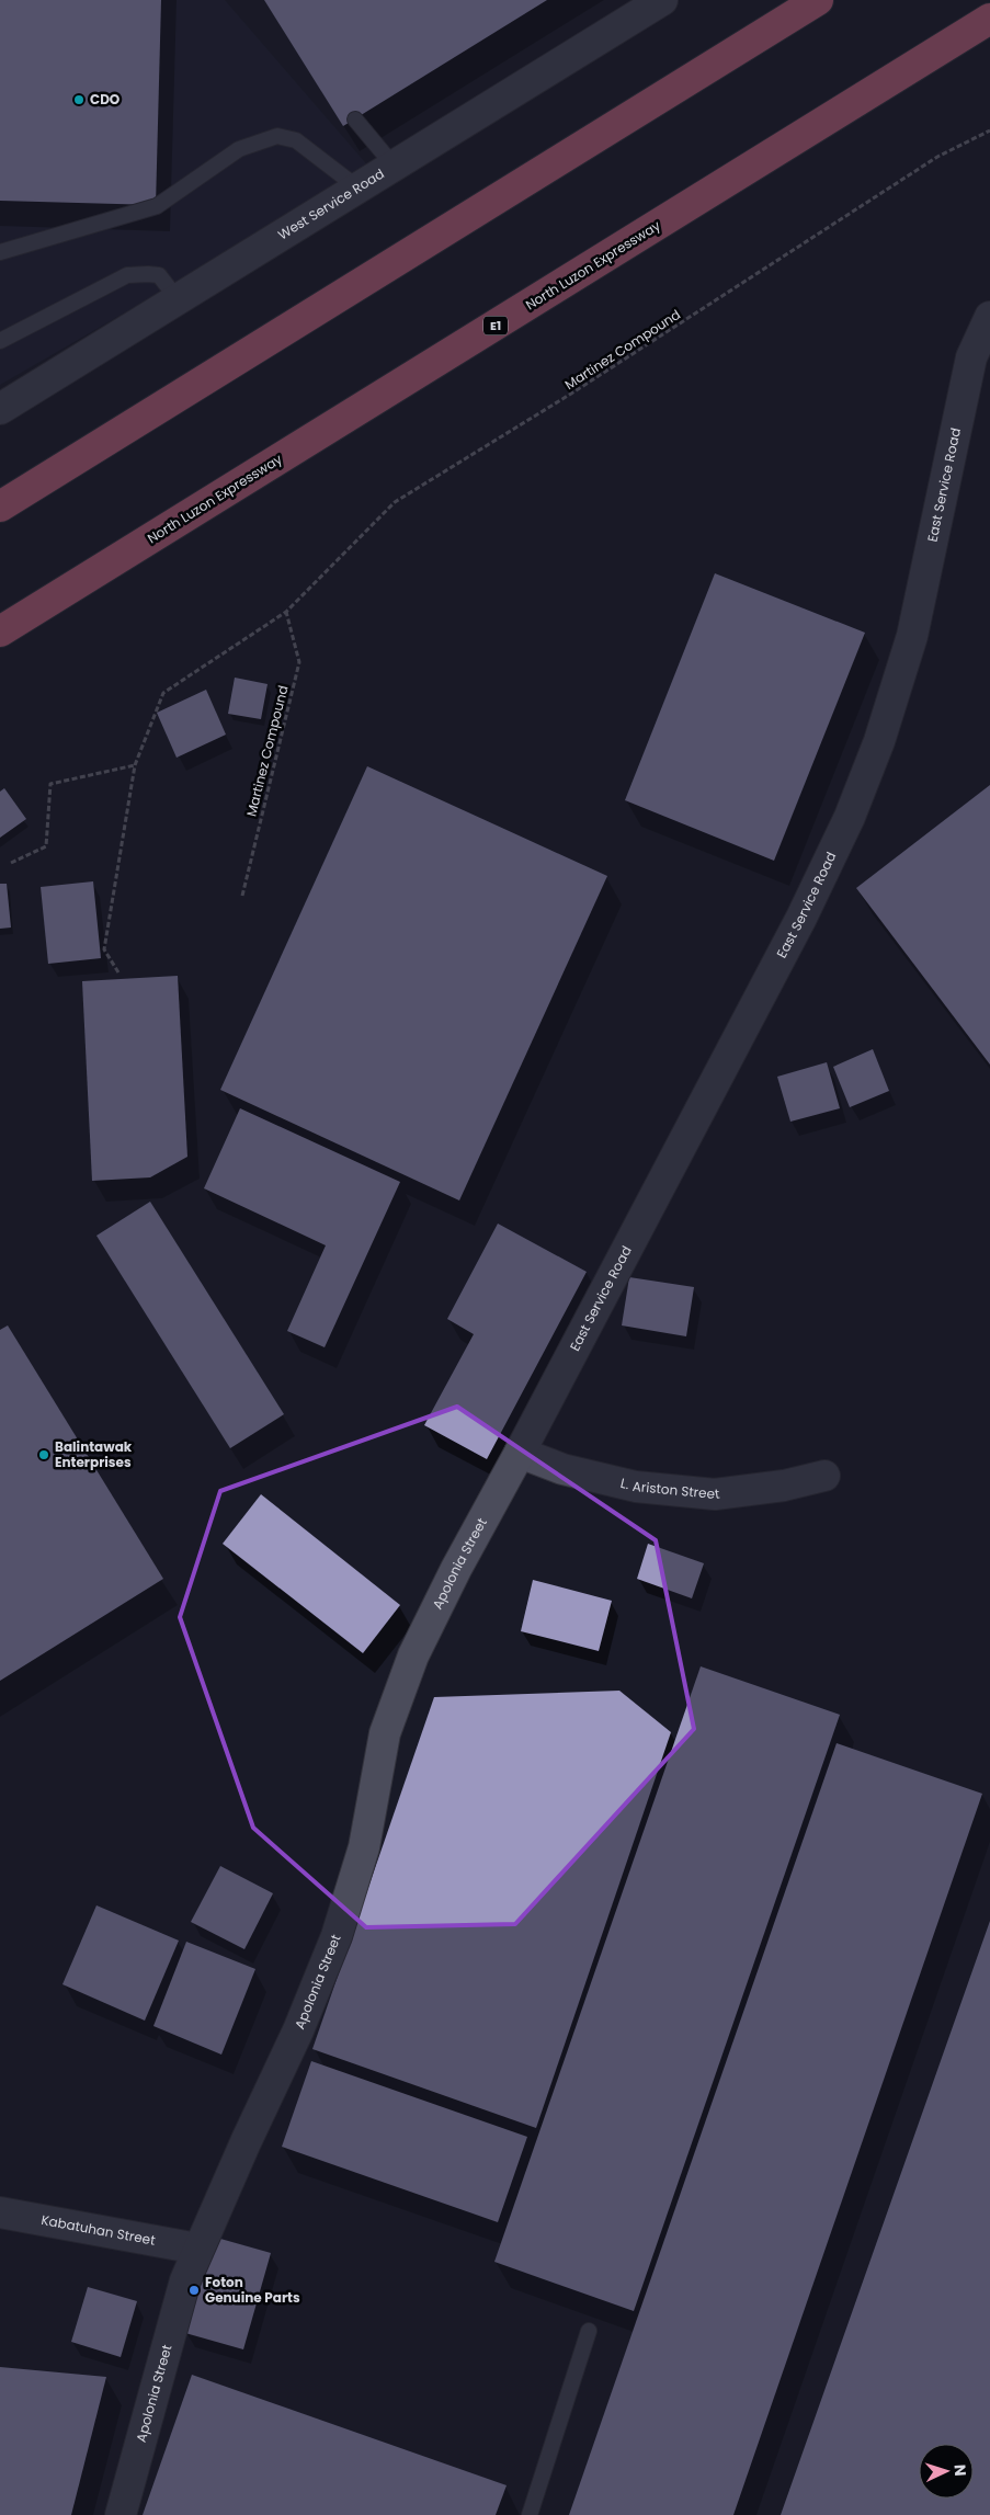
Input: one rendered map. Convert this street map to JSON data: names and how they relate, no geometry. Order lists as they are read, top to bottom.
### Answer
{
  "streets": {
    "highway": ["North Luzon Expressway", "E1"],
    "main road": [
      "West Service Road",
      "East Service Road",
      "L. Ariston Street",
      "Apolonia Street",
      "Kabatuhan Street"
    ],
    "path": ["Martinez Compound"]
  },
  "crossings": [
    ["East Service Road", "L. Ariston Street"],
    ["East Service Road", "Apolonia Street"],
    ["L. Ariston Street", "Apolonia Street"],
    ["Apolonia Street", "Kabatuhan Street"]
  ],
  "places": ["CDO", "Balintawak Enterprises", "Foton Genuine Parts"],
  "north": "right"
}
